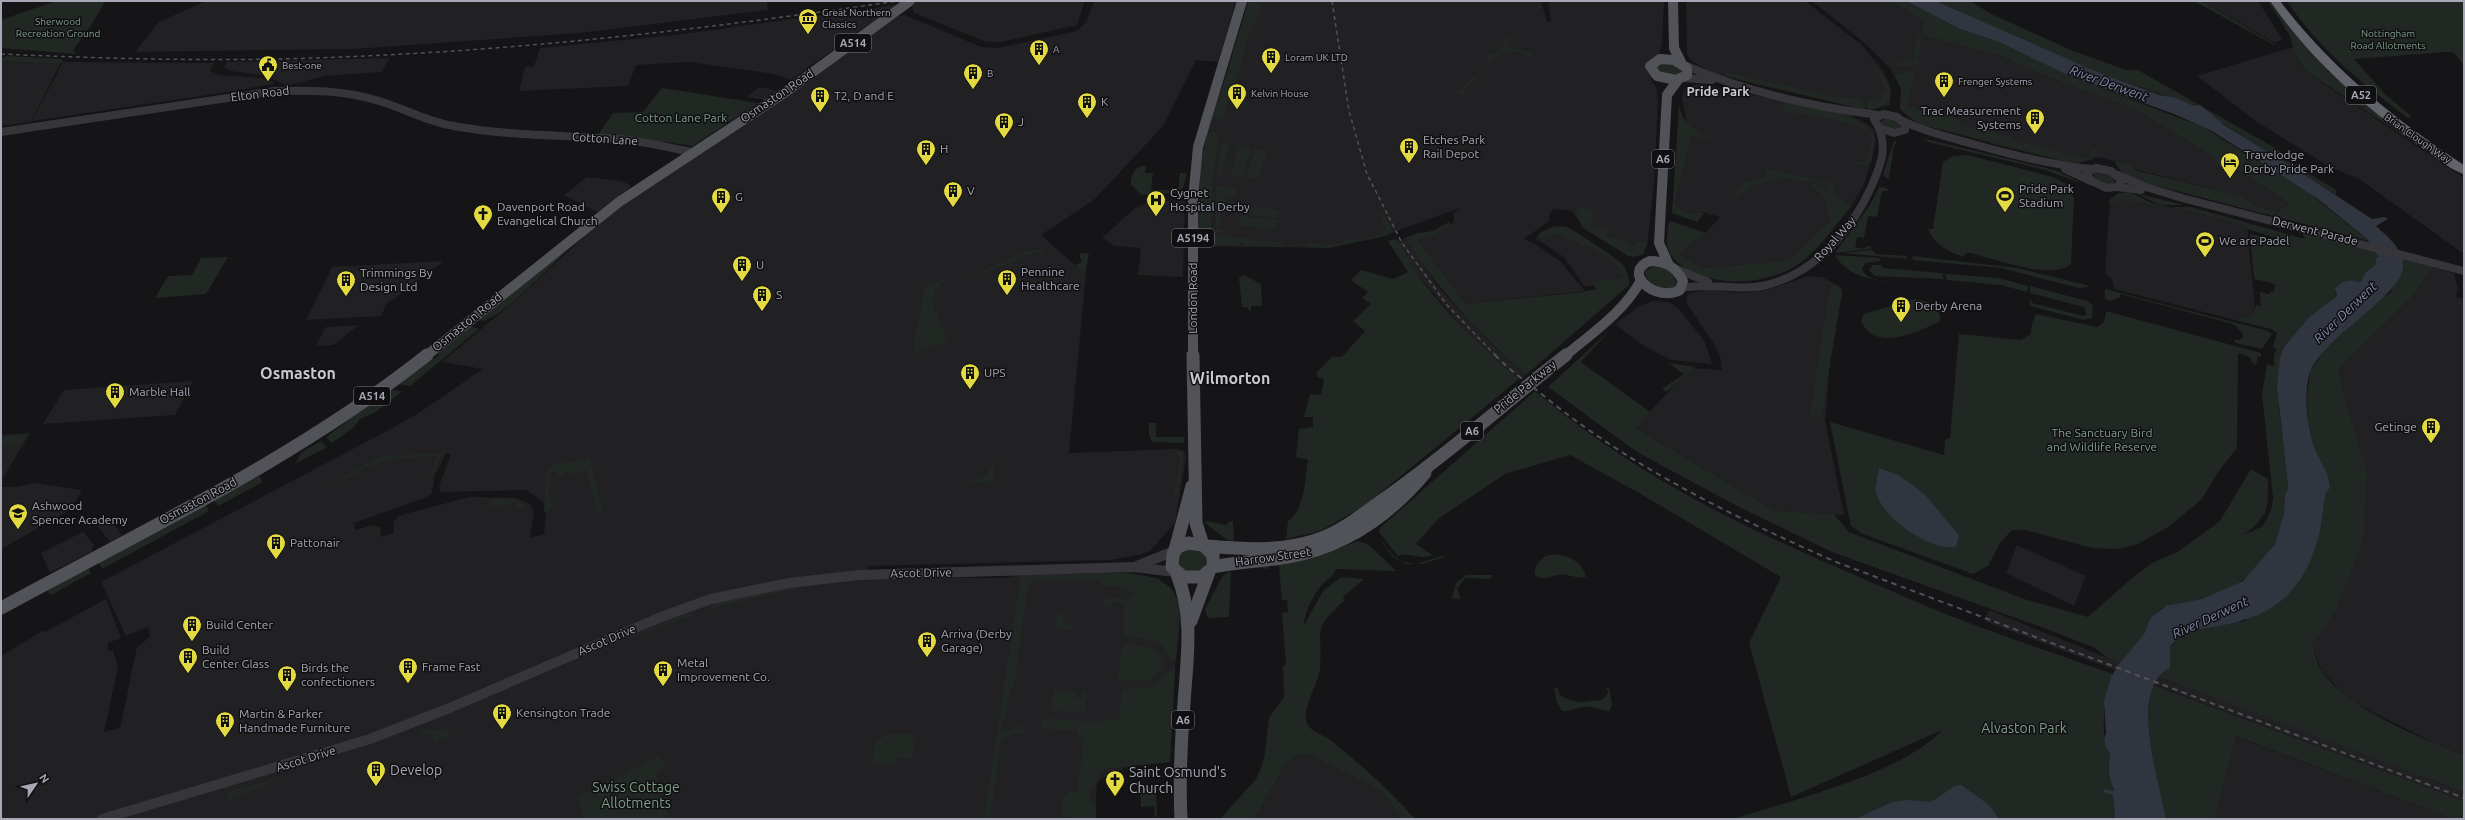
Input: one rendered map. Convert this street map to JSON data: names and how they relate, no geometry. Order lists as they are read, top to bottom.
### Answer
{
  "streets": {
    "highway": ["A52", "Brian Clough Way"],
    "main road": [
      "A514",
      "Osmaston Road",
      "A6",
      "A5194",
      "London Road",
      "Pride Parkway",
      "Harrow Street"
    ],
    "street": [
      "Elton Road",
      "Cotton Lane",
      "Derwent Parade",
      "Royal Way",
      "Ascot Drive"
    ]
  },
  "crossings": [
    ["Elton Road", "Cotton Lane"],
    ["Osmaston Road", "Cotton Lane"],
    ["A6", "Royal Way"],
    ["A6", "London Road"],
    ["A6", "Pride Parkway"],
    ["A6", "Harrow Street"],
    ["A6", "Ascot Drive"],
    ["Royal Way", "Pride Parkway"],
    ["London Road", "Harrow Street"],
    ["London Road", "Ascot Drive"],
    ["Pride Parkway", "Harrow Street"],
    ["Harrow Street", "Ascot Drive"]
  ],
  "districts": ["Pride Park", "Osmaston", "Wilmorton"],
  "water": ["River Derwent"],
  "parks": [
    "Sherwood Recreation Ground",
    "Nottingham Road Allotments",
    "Cotton Lane Park",
    "The Sanctuary Bird and Wildlife Reserve",
    "Alvaston Park",
    "Swiss Cottage Allotments"
  ],
  "places": {
    "museum": ["Great Northern Classics"],
    "building": [
      "A",
      "Loram UK LTD",
      "B",
      "Frenger Systems",
      "Kelvin House",
      "T2, D and E",
      "K",
      "Trac Measurement Systems",
      "J",
      "Etches Park Rail Depot",
      "H",
      "V",
      "G",
      "U",
      "Pennine Healthcare",
      "Trimmings By Design Ltd",
      "S",
      "Derby Arena",
      "UPS",
      "Marble Hall",
      "Getinge",
      "Pattonair",
      "Build Center",
      "Arriva (Derby Garage)",
      "Build Center Glass",
      "Frame Fast",
      "Metal Improvement Co.",
      "Birds the confectioners",
      "Kensington Trade",
      "Martin & Parker Handmade Furniture",
      "Develop"
    ],
    "public building": ["Best-one"],
    "hotel": ["Travelodge Derby Pride Park"],
    "sports": ["Pride Park Stadium", "We are Padel"],
    "hospital": ["Cygnet Hospital Derby"],
    "church": ["Davenport Road Evangelical Church", "Saint Osmund's Church"],
    "school or university": ["Ashwood Spencer Academy"]
  },
  "north": "top right"
}
